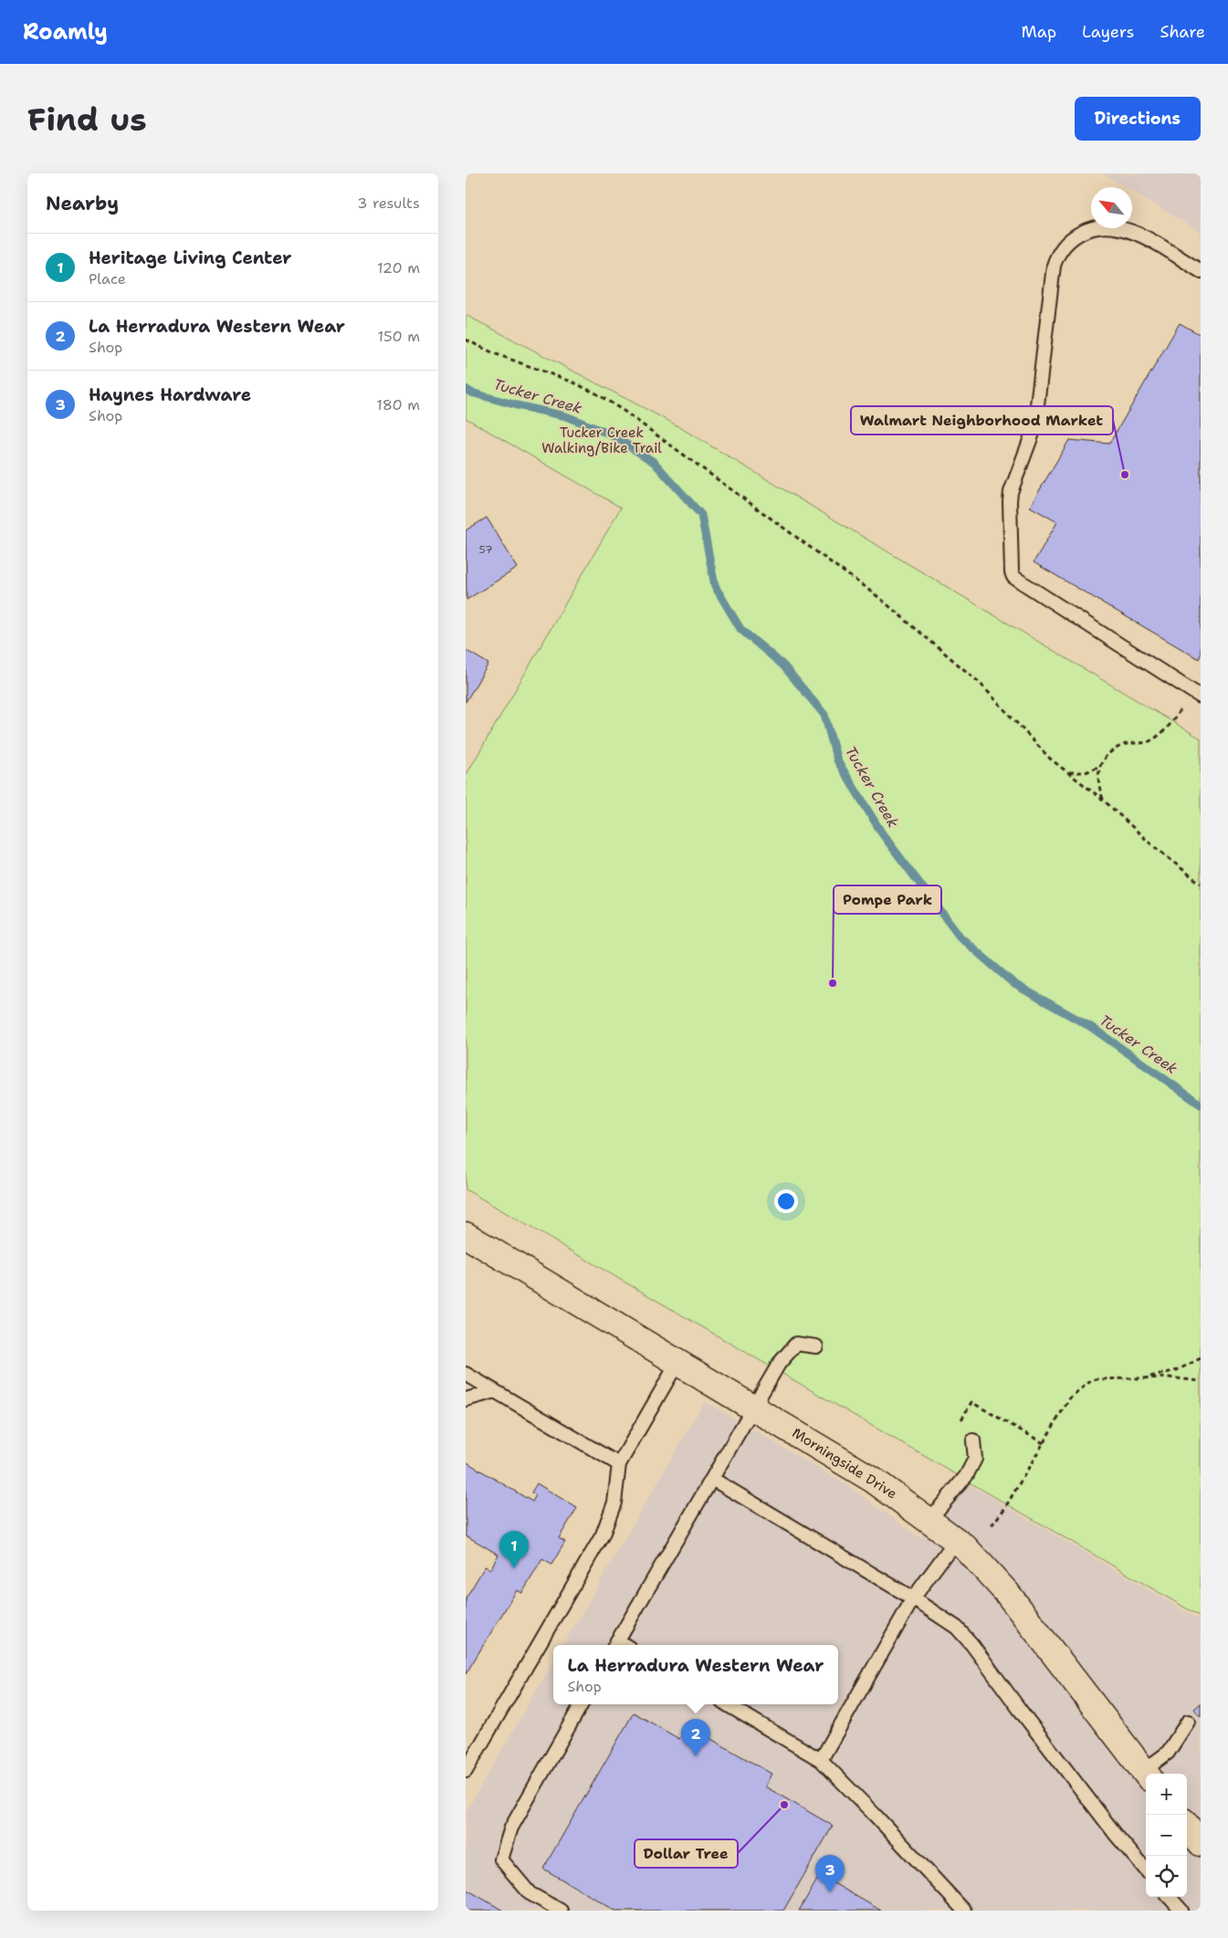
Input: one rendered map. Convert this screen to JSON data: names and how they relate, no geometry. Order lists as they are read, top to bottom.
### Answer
{
  "streets": {
    "street": ["Morningside Drive"]
  },
  "water": ["Tucker Creek"],
  "parks": ["Tucker Creek Walking/Bike Trail"],
  "places": ["Walmart Neighborhood Market", "Pompe Park", "Dollar Tree"],
  "house_numbers": ["57"],
  "north": "top left",
  "page": {
    "header": "Roamly",
    "nav": ["Map", "Layers", "Share"],
    "buttons": "Directions",
    "title": "Find us",
    "heading": ["Nearby", "3 results"],
    "list": [
      {
        "mark": "1",
        "name": "Heritage Living Center",
        "note": "Place",
        "value": "120 m"
      },
      {
        "mark": "2",
        "name": "La Herradura Western Wear",
        "note": "Shop",
        "value": "150 m"
      },
      {
        "mark": "3",
        "name": "Haynes Hardware",
        "note": "Shop",
        "value": "180 m"
      }
    ],
    "pins": ["1", "2", "3"],
    "popup": ["La Herradura Western Wear", "Shop"],
    "map_buttons": ["+", "−"]
  }
}
